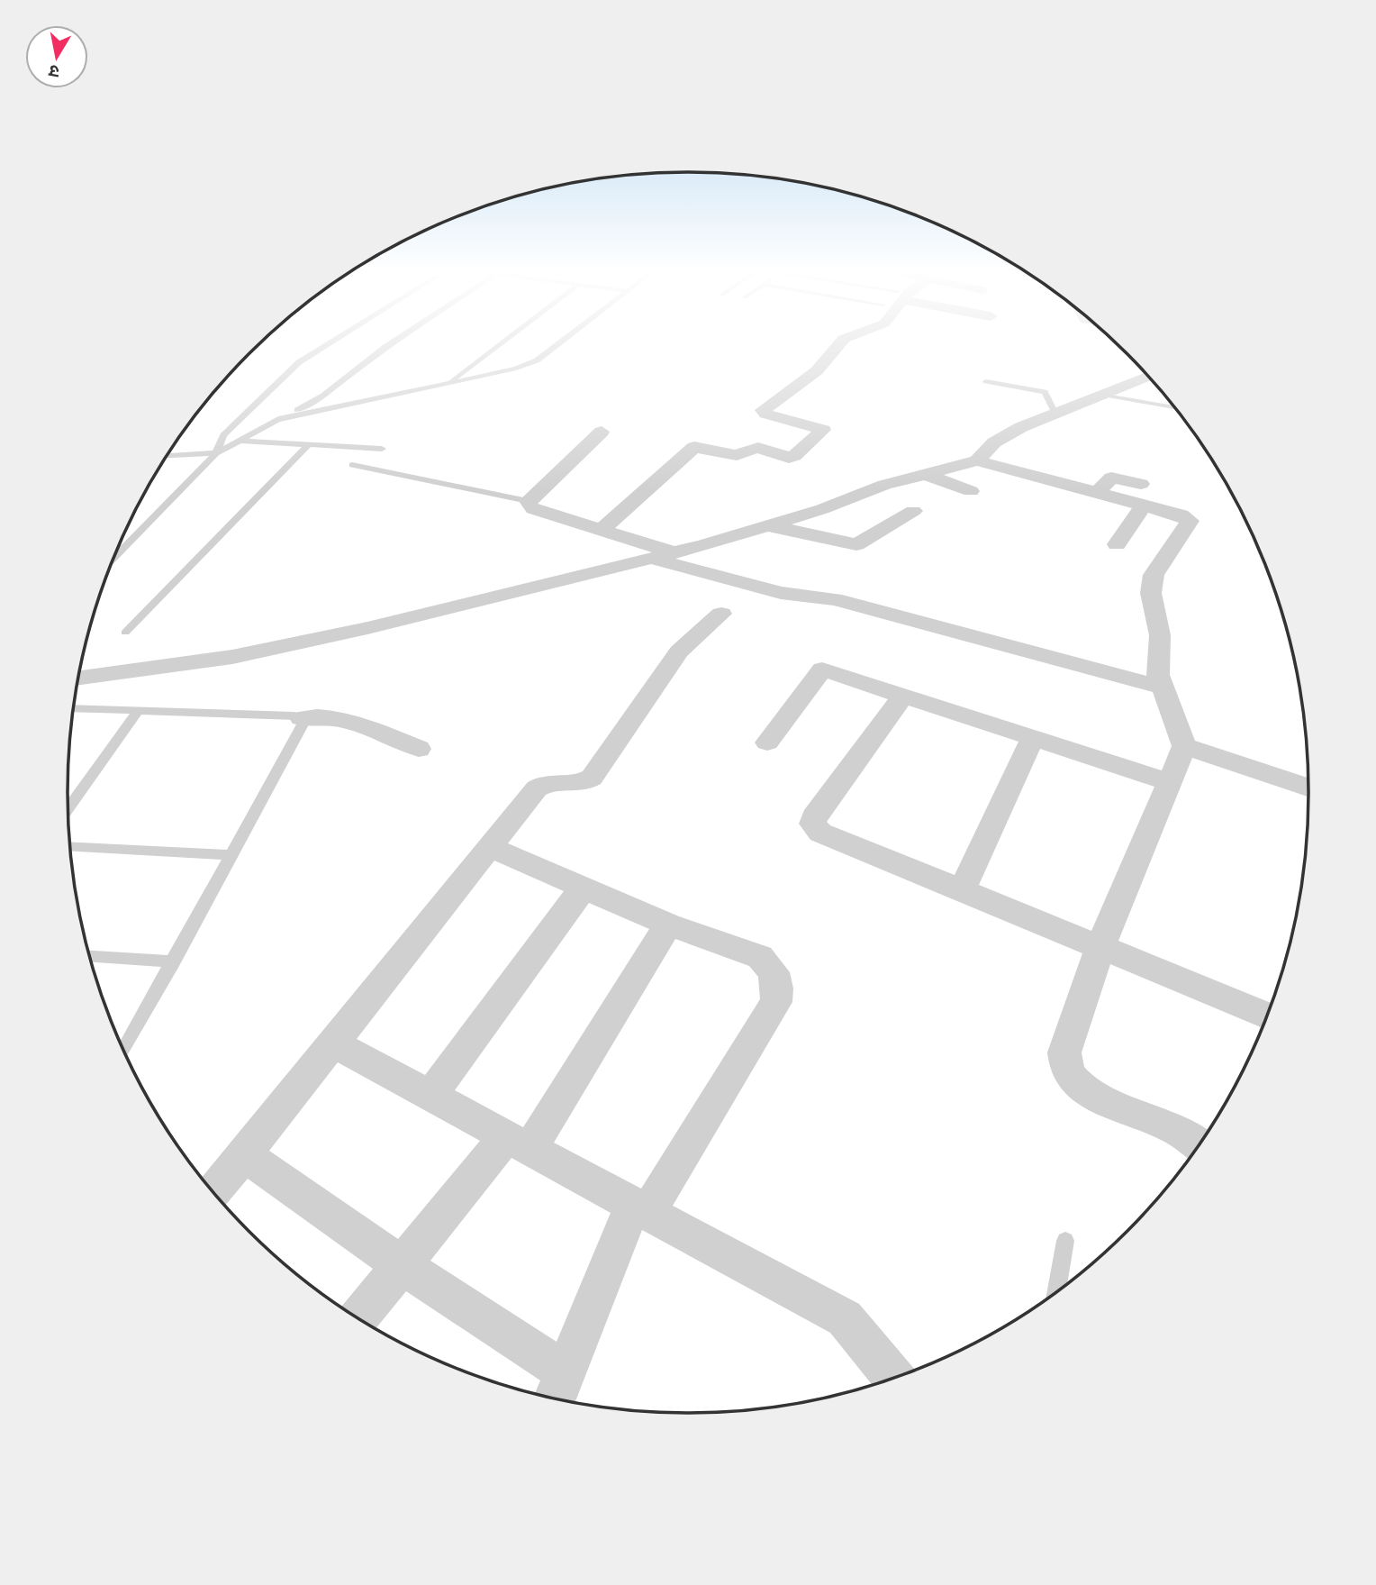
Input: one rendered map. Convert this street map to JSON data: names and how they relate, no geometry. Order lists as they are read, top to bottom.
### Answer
{
  "north": "bottom"
}
